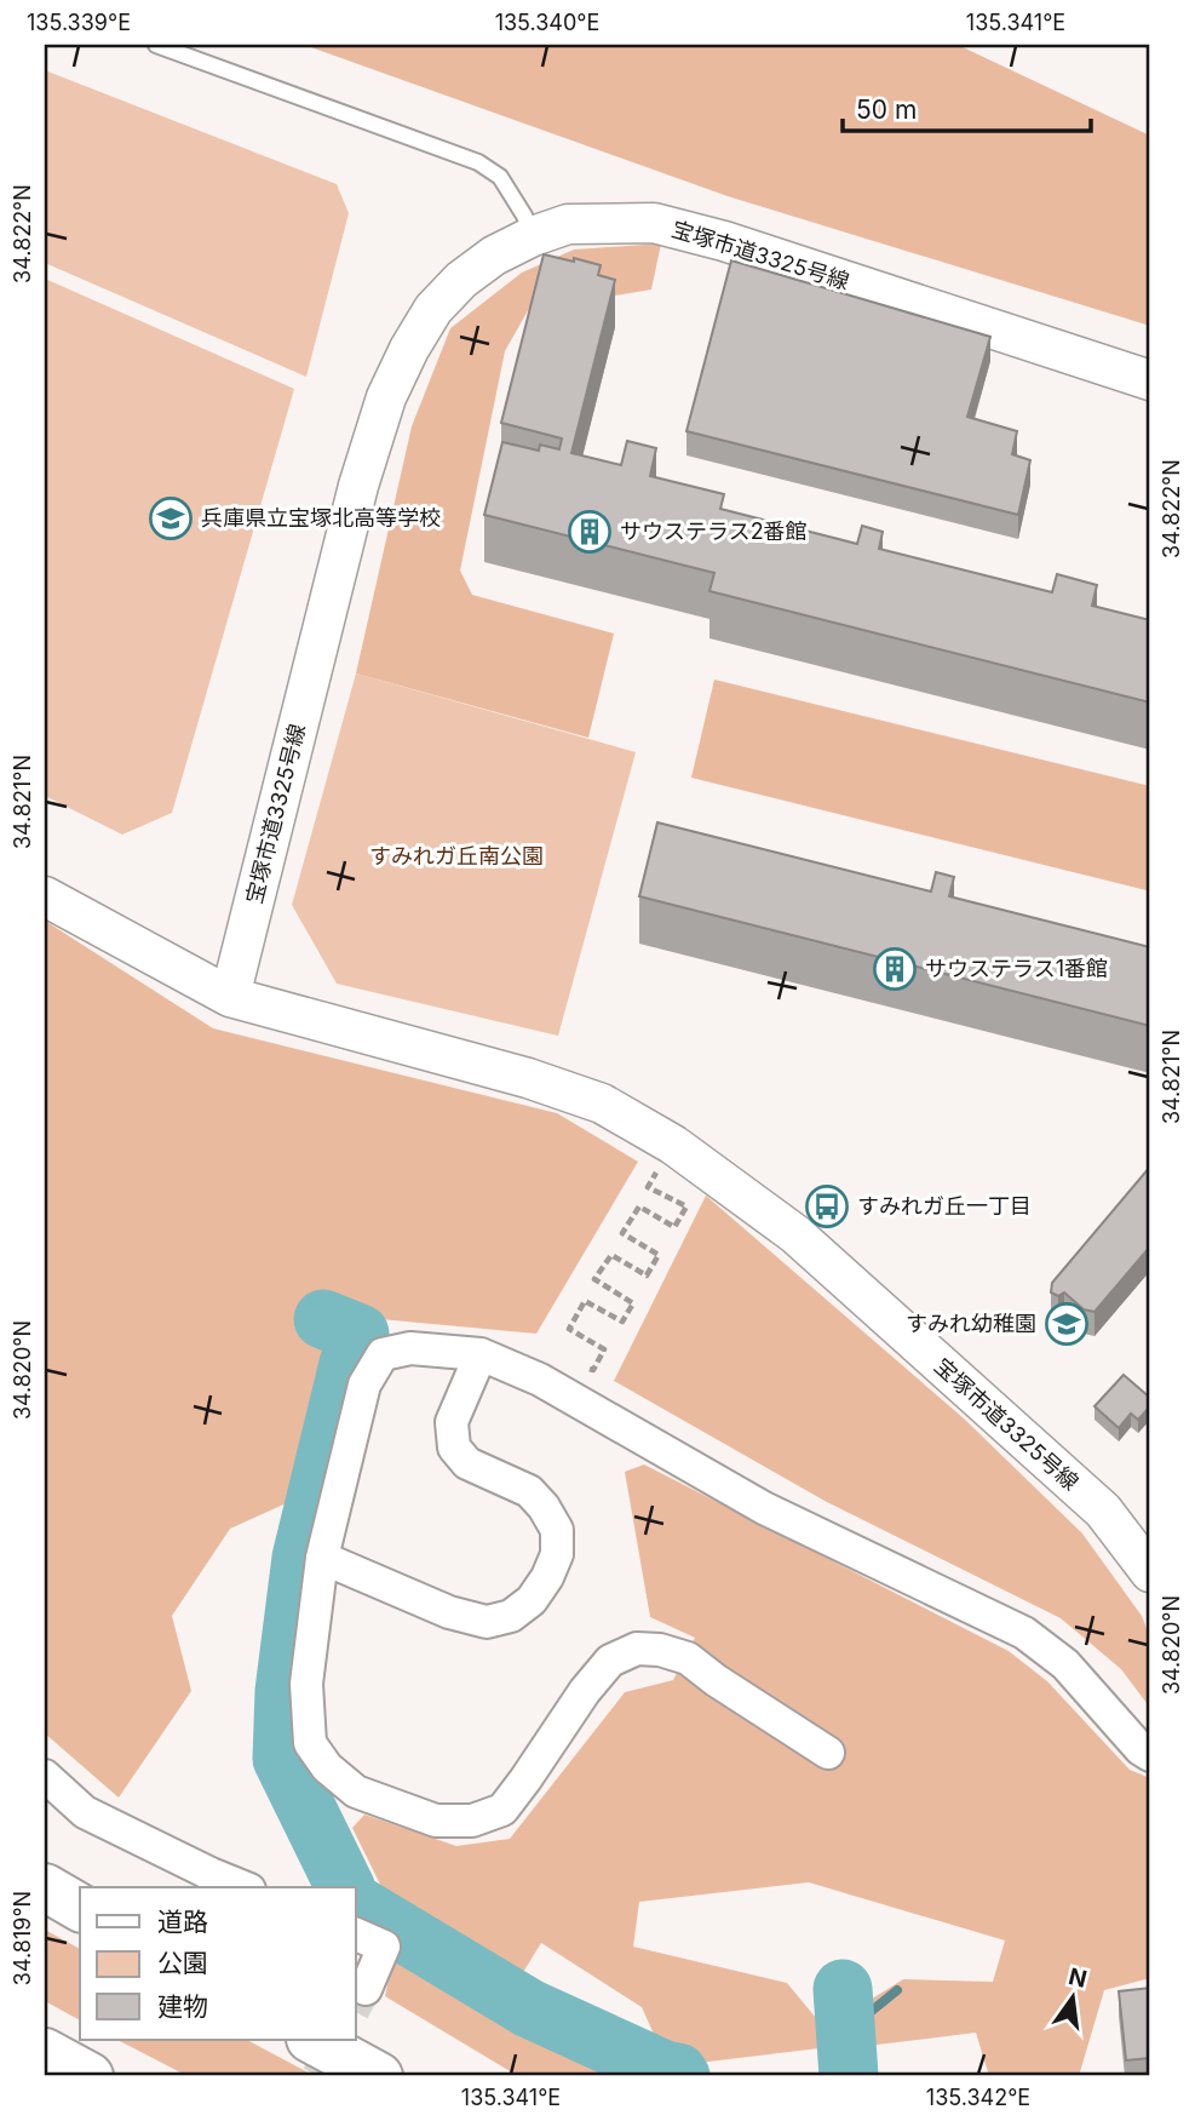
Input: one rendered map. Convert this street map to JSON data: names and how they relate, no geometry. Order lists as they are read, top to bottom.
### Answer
{
  "streets": {
    "street": ["宝塚市道3325号線"]
  },
  "parks": ["すみれガ丘南公園"],
  "places": {
    "school or university": ["兵庫県立宝塚北高等学校", "すみれ幼稚園"],
    "building": ["サウステラス2番館", "サウステラス1番館"],
    "bus stop": ["すみれガ丘一丁目"]
  },
  "legend": ["道路", "公園", "建物"],
  "scale_bar": "50 m",
  "north": "top",
  "coordinates": [
    "135.339°E",
    "135.340°E",
    "135.341°E",
    "34.822°N",
    "34.821°N",
    "34.820°N",
    "34.819°N",
    "135.342°E"
  ]
}
